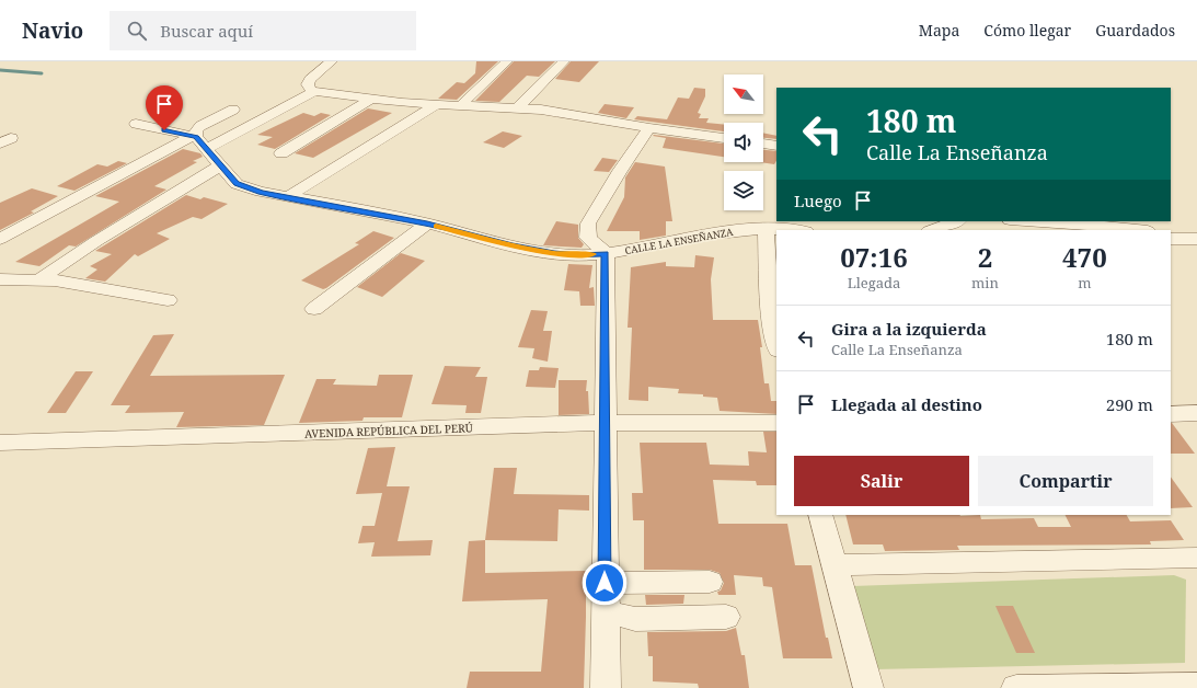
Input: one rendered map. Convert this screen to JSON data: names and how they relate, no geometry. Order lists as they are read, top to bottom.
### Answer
{
  "streets": {
    "street": ["CALLE LA ENSEÑANZA", "AVENIDA REPÚBLICA DEL PERÚ"]
  },
  "north": "top left",
  "page": {
    "header": "Navio",
    "search": "Buscar aquí",
    "nav": ["Mapa", "Cómo llegar", "Guardados"],
    "turn": ["180 m", "Calle La Enseñanza"],
    "then": "Luego",
    "eta": [
      "07:16",
      "Llegada",
      "2",
      "min",
      "470",
      "m"
    ],
    "list": [
      {
        "name": "Gira a la izquierda",
        "note": "Calle La Enseñanza",
        "value": "180 m"
      },
      {
        "name": "Llegada al destino",
        "value": "290 m"
      }
    ],
    "buttons": ["Salir", "Compartir"]
  }
}
